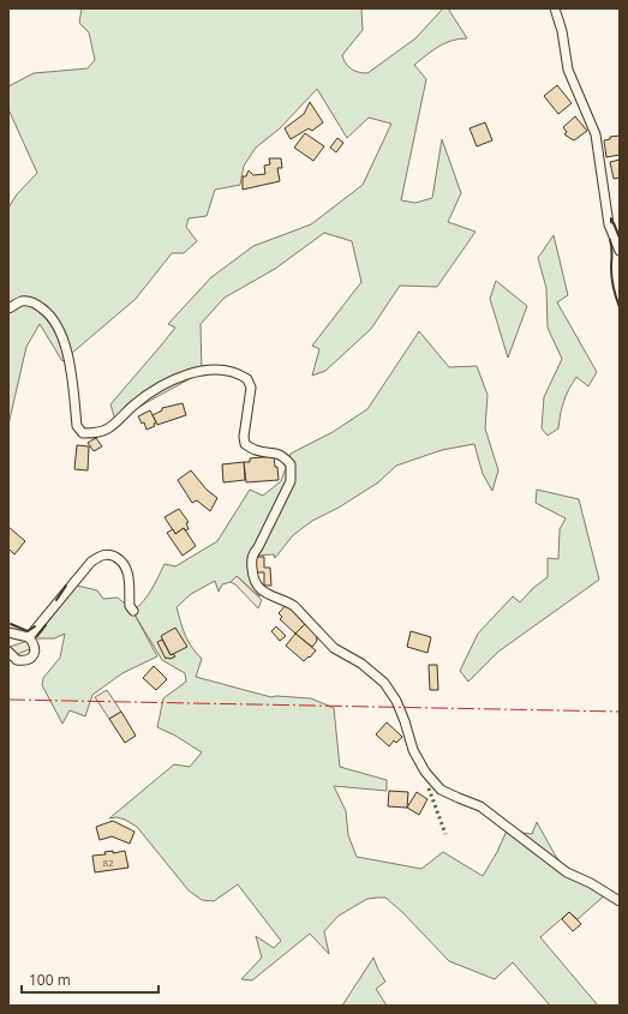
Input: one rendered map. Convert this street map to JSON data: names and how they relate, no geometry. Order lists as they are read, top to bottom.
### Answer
{
  "house_numbers": ["82"],
  "scale_bar": "100 m"
}
